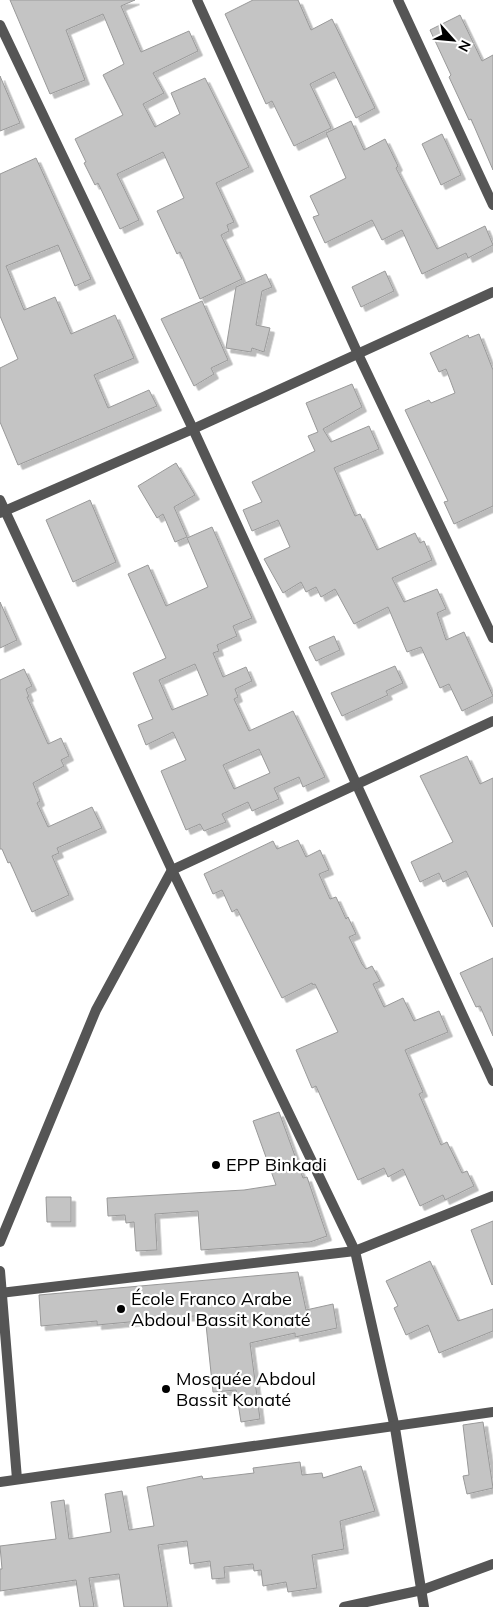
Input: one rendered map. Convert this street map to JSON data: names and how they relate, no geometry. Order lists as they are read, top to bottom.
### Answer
{
  "places": ["EPP Binkadi", "École Franco Arabe Abdoul Bassit Konaté", "Mosquée Abdoul Bassit Konaté"],
  "north": "bottom right"
}
